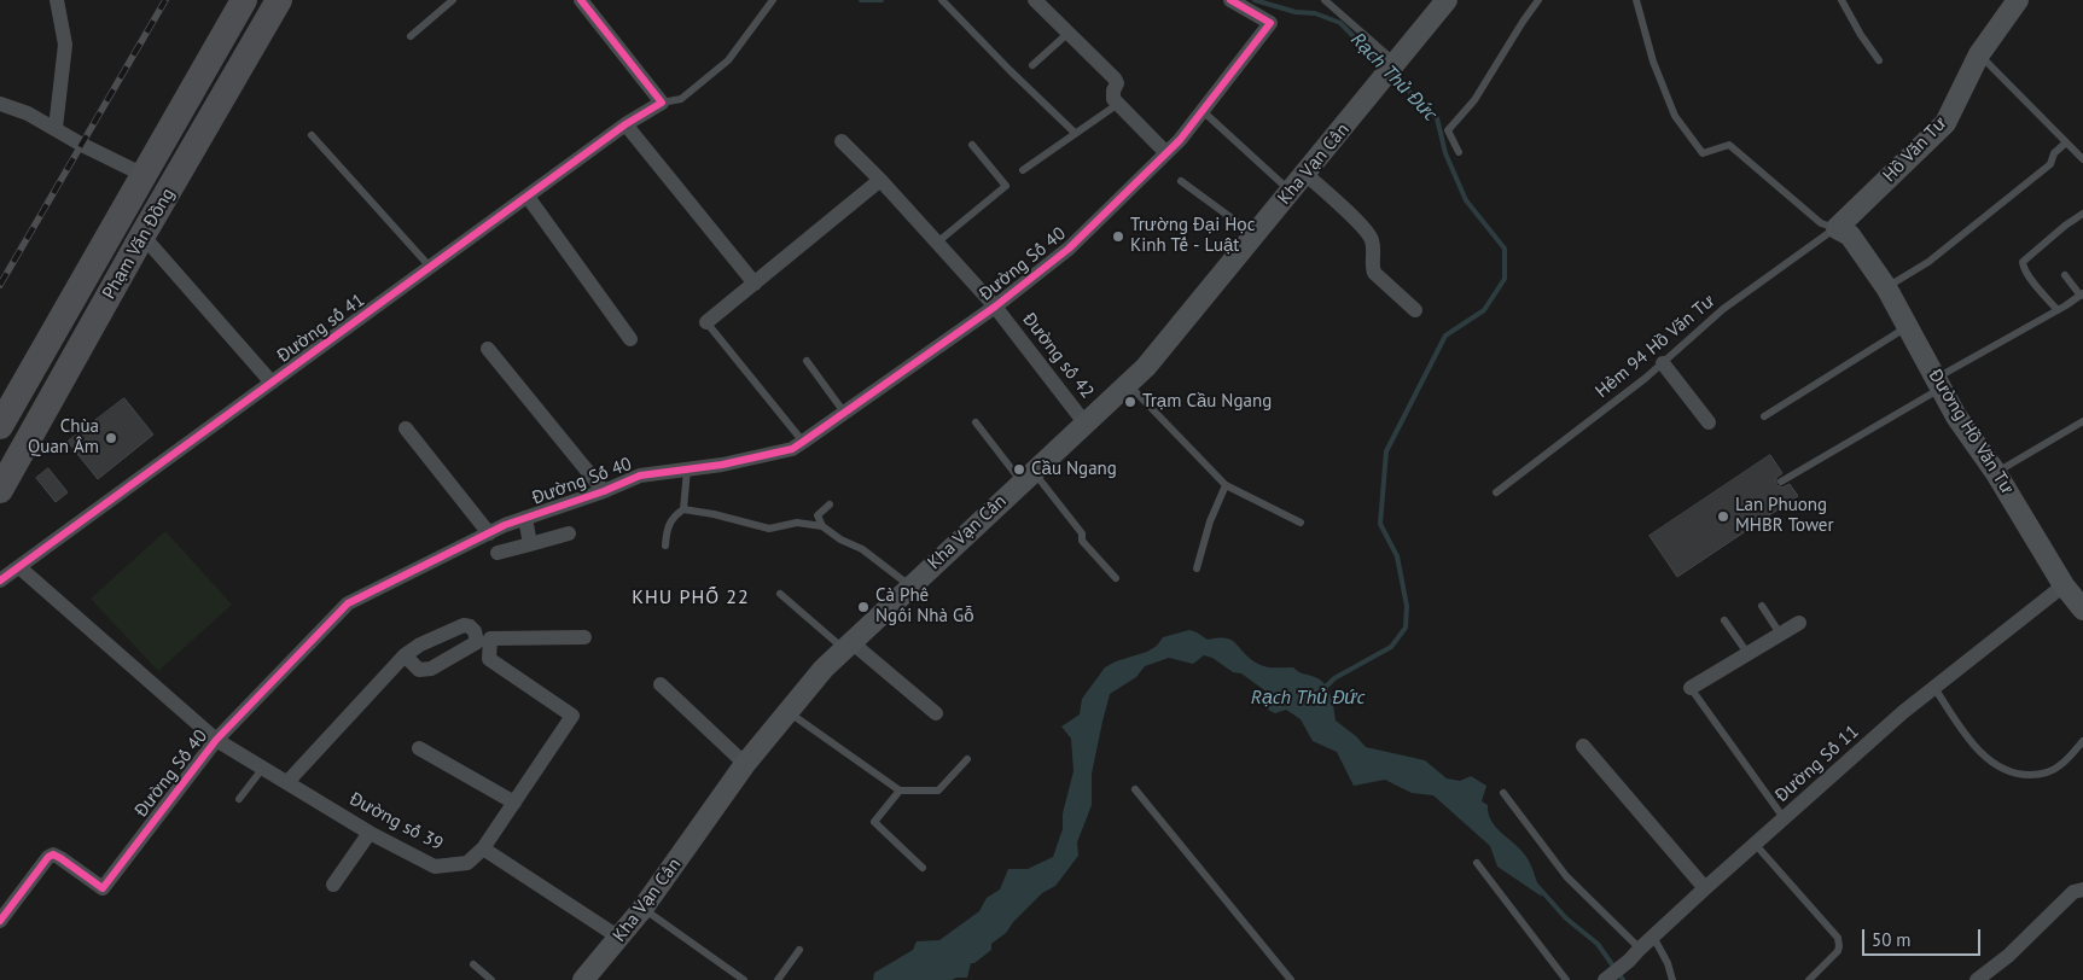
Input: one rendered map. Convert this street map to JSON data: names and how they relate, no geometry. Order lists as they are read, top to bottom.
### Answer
{
  "streets": {
    "highway": ["Phạm Văn Đồng"],
    "main road": ["Hồ Văn Tư", "Kha Vạn Cân", "Đường Hồ Văn Tư"],
    "street": [
      "Đường Số 40",
      "Đường số 41",
      "Đường số 42",
      "Đường Số 11",
      "Đường số 39"
    ],
    "lane": ["Hẻm 94 Hồ Văn Tư"]
  },
  "crossings": [
    ["Hồ Văn Tư", "Hẻm 94 Hồ Văn Tư"],
    ["Hồ Văn Tư", "Đường Hồ Văn Tư"],
    ["Kha Vạn Cân", "Đường số 42"],
    ["Phạm Văn Đồng", "Đường số 41"],
    ["Đường Số 40", "Đường số 42"],
    ["Đường Số 40", "Đường số 39"],
    ["Hẻm 94 Hồ Văn Tư", "Đường Hồ Văn Tư"],
    ["Đường Hồ Văn Tư", "Đường Số 11"]
  ],
  "districts": ["KHU PHỐ 22"],
  "water": ["Rạch Thủ Đức"],
  "places": [
    "Trường Đại Học Kinh Tế - Luật",
    "Trạm Cầu Ngang",
    "Chùa Quan Âm",
    "Cầu Ngang",
    "Lan Phuong MHBR Tower",
    "Cà Phê Ngôi Nhà Gỗ"
  ],
  "scale_bar": "50 m"
}
